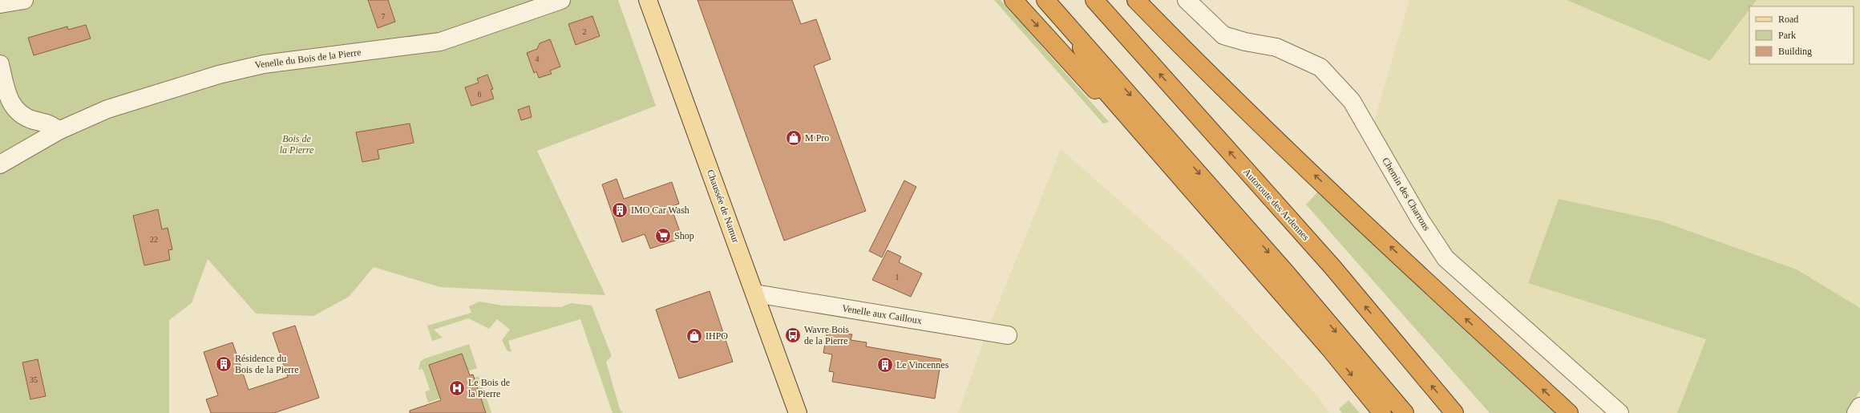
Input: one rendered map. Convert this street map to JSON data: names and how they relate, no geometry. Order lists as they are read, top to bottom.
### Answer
{
  "streets": {
    "highway": ["Autoroute des Ardennes"],
    "main road": ["Chaussée de Namur"],
    "street": ["Venelle du Bois de la Pierre", "Chemin des Charrons", "Venelle aux Cailloux"]
  },
  "crossings": [
    ["Chaussée de Namur", "Venelle aux Cailloux"]
  ],
  "parks": ["Bois de la Pierre"],
  "places": {
    "shop": ["M Pro", "IHPO"],
    "building": ["IMO Car Wash", "Résidence du Bois de la Pierre", "Le Vincennes"],
    "supermarket": ["Shop"],
    "bus stop": ["Wavre Bois de la Pierre"],
    "hospital": ["Le Bois de la Pierre"]
  },
  "house_numbers": [
    "7",
    "2",
    "4",
    "6",
    "22",
    "1",
    "35"
  ],
  "legend": ["Road", "Park", "Building"]
}
